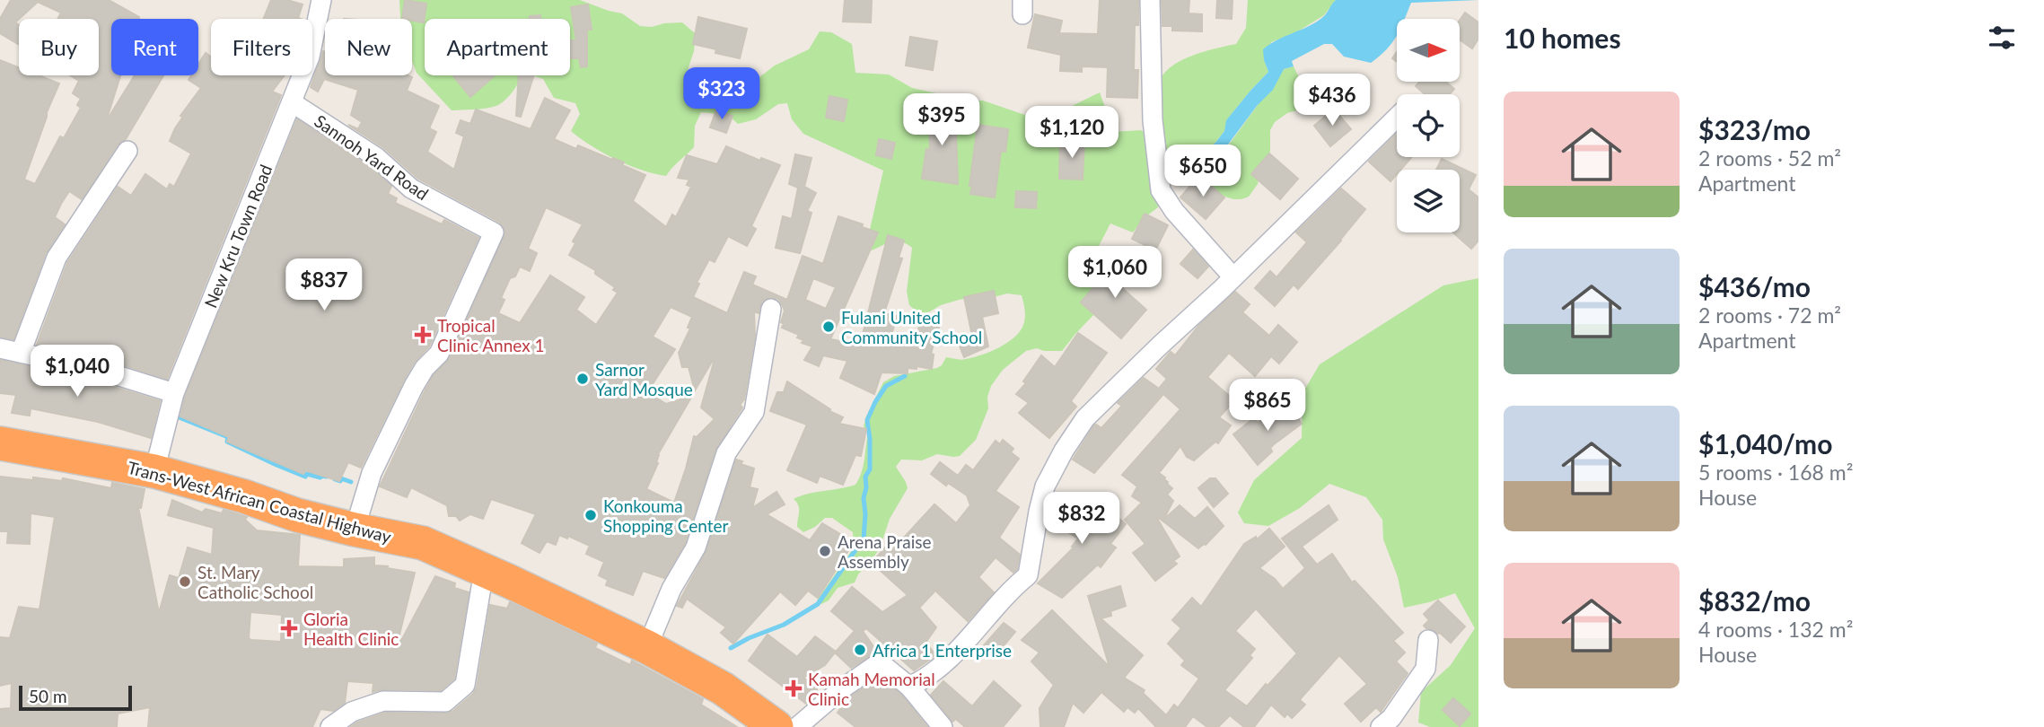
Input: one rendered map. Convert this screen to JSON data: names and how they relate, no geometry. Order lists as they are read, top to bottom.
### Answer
{
  "streets": {
    "highway": ["Trans-West African Coastal Highway"],
    "street": ["Sannoh Yard Road", "New Kru Town Road"]
  },
  "crossings": [
    ["Sannoh Yard Road", "New Kru Town Road"],
    ["Sannoh Yard Road", "Trans-West African Coastal Highway"],
    ["New Kru Town Road", "Trans-West African Coastal Highway"]
  ],
  "places": {
    "other": [
      "Fulani United Community School",
      "Sarnor Yard Mosque",
      "Konkouma Shopping Center",
      "Arena Praise Assembly",
      "St. Mary Catholic School",
      "Africa 1 Enterprise"
    ],
    "health": ["Tropical Clinic Annex 1", "Gloria Health Clinic", "Kamah Memorial Clinic"]
  },
  "scale_bar": "50 m",
  "north": "right",
  "page": {
    "heading": "10 homes",
    "chip": [
      "Buy",
      "Rent",
      "Filters",
      "New",
      "Apartment"
    ],
    "price": [
      "$323",
      "$436",
      "$395",
      "$1,120",
      "$650",
      "$1,060",
      "$837",
      "$1,040",
      "$865",
      "$832"
    ],
    "list": [
      {
        "name": "$323/mo",
        "note": "2 rooms · 52 m² · Apartment"
      },
      {
        "name": "$436/mo",
        "note": "2 rooms · 72 m² · Apartment"
      },
      {
        "name": "$1,040/mo",
        "note": "5 rooms · 168 m² · House"
      },
      {
        "name": "$832/mo",
        "note": "4 rooms · 132 m² · House"
      }
    ],
    "scale": "50 m"
  }
}
